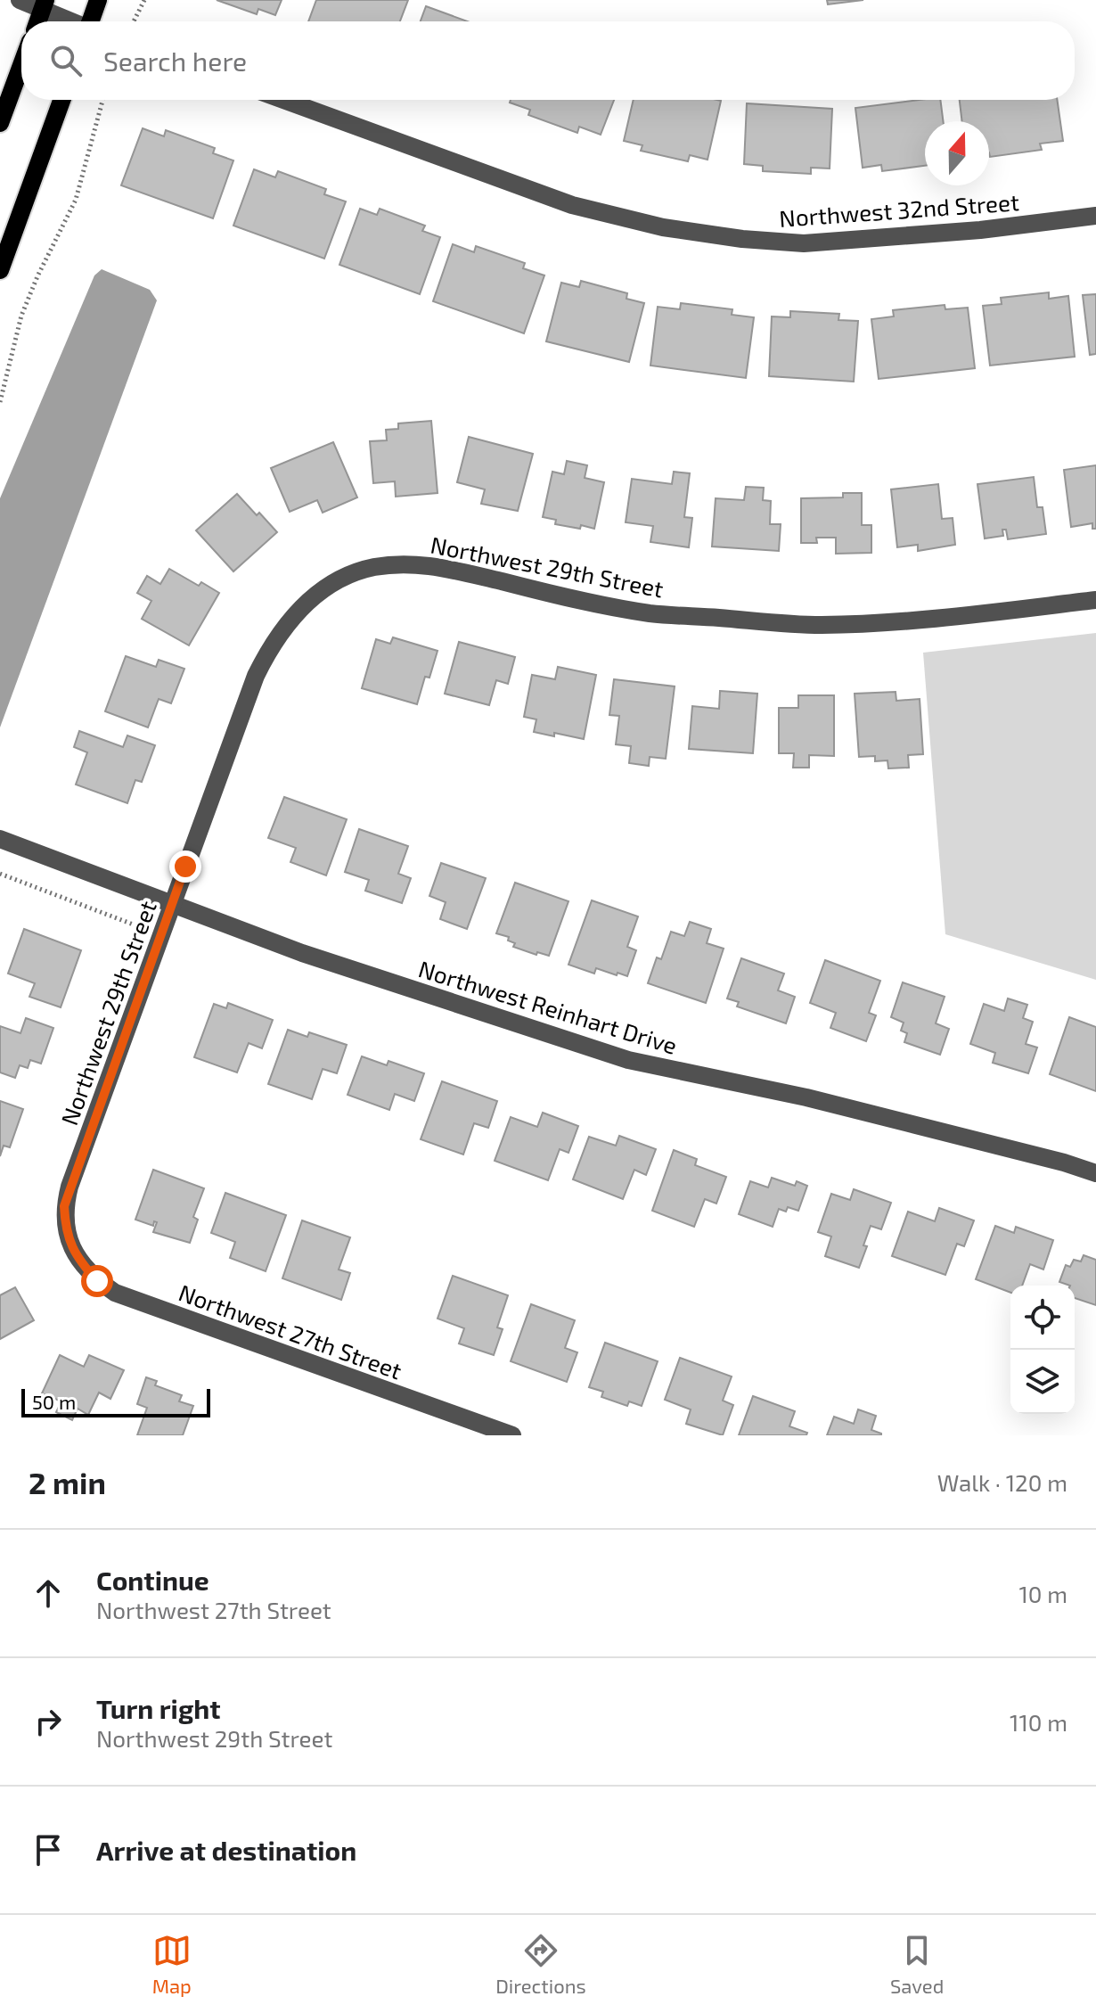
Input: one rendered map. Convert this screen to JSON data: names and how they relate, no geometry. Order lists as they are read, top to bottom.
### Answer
{
  "streets": {
    "street": [
      "Northwest 32nd Street",
      "Northwest 29th Street",
      "Northwest Reinhart Drive",
      "Northwest 27th Street"
    ]
  },
  "crossings": [
    ["Northwest 29th Street", "Northwest Reinhart Drive"],
    ["Northwest 29th Street", "Northwest 27th Street"]
  ],
  "scale_bar": "50 m",
  "north": "top",
  "page": {
    "search": "Search here",
    "scale": "50 m",
    "heading": ["2 min", "Walk · 120 m"],
    "list": [
      ["Continue", "Northwest 27th Street", "10 m"],
      ["Turn right", "Northwest 29th Street", "110 m"],
      "Arrive at destination"
    ],
    "nav": ["Map", "Directions", "Saved"]
  }
}
